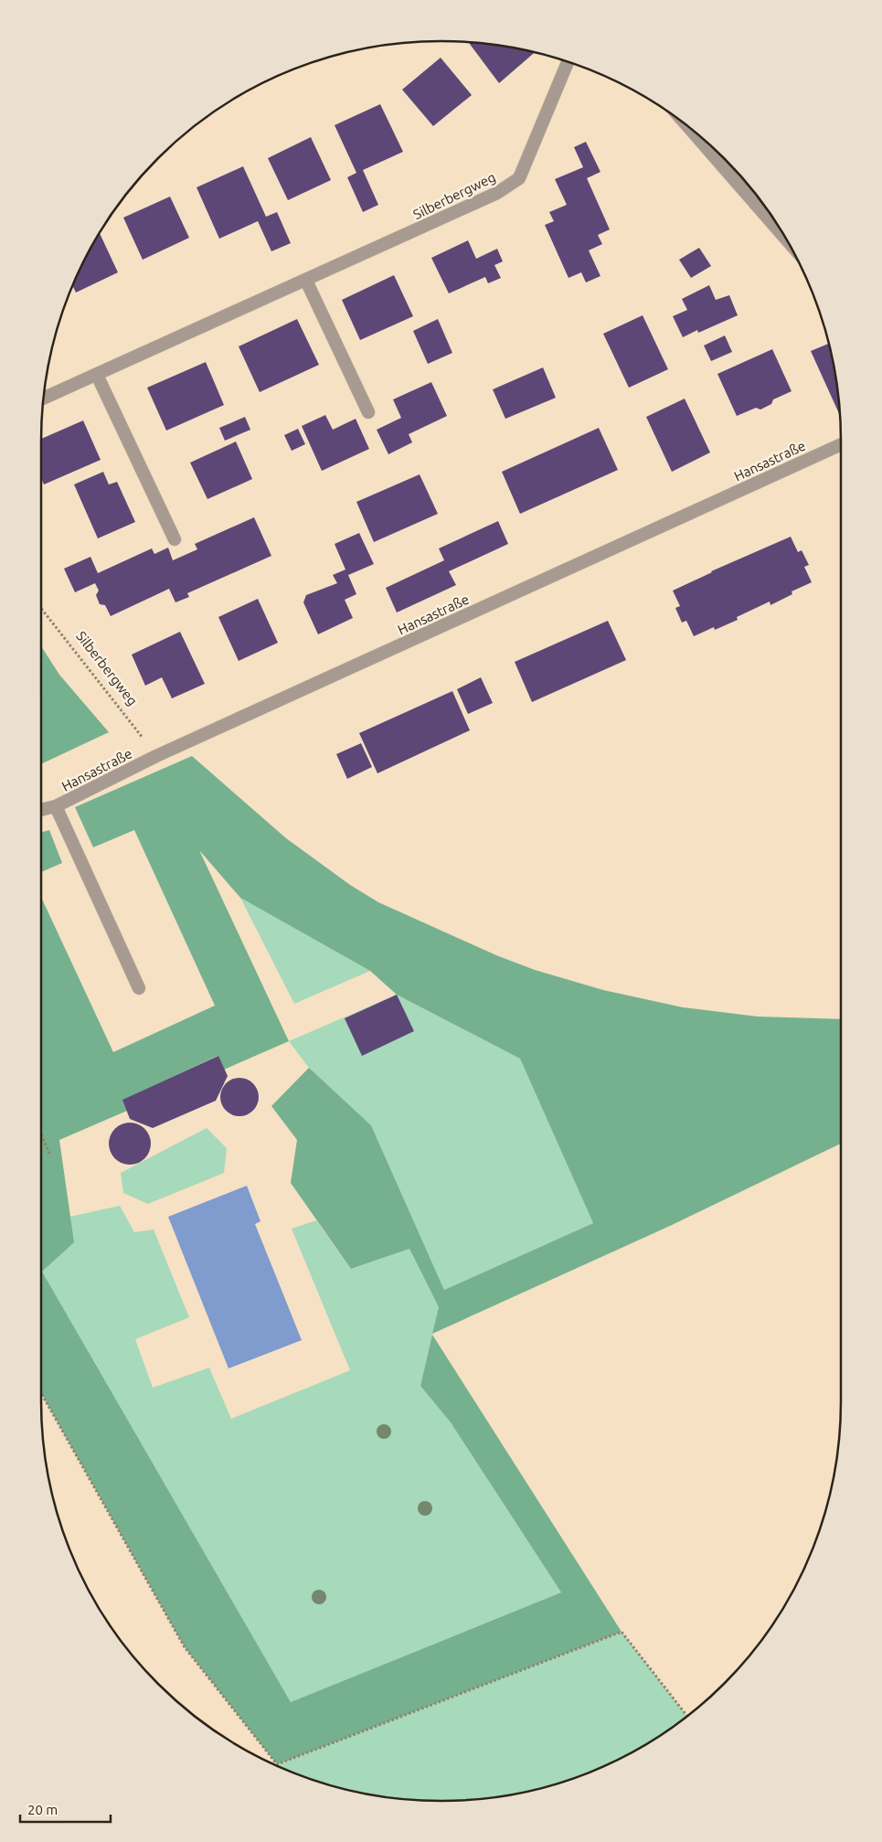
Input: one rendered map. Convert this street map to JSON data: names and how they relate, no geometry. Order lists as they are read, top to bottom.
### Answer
{
  "streets": {
    "street": ["Silberbergweg", "Hansastraße"]
  },
  "crossings": [
    ["Silberbergweg", "Hansastraße"]
  ],
  "scale_bar": "20 m"
}
